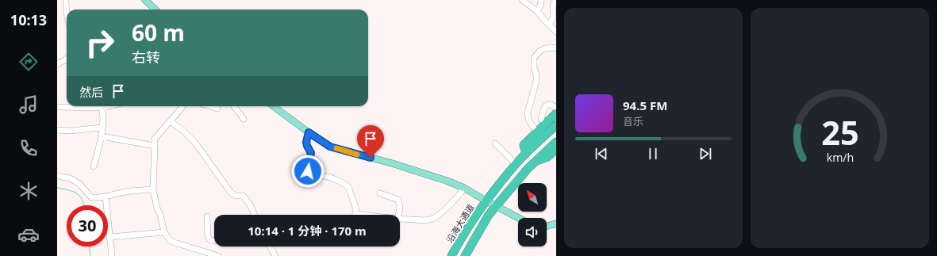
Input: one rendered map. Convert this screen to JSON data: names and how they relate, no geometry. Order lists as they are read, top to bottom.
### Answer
{
  "streets": {
    "highway": ["沿海大通道"]
  },
  "north": "top left",
  "page": {
    "tabs": "10:13",
    "turn": ["60 m", "右转"],
    "then": "然后",
    "song": ["94.5 FM", "音乐"],
    "limit": "30",
    "trip": "10:14 · 1 分钟 · 170 m",
    "gauge": ["25", "km/h"]
  }
}
